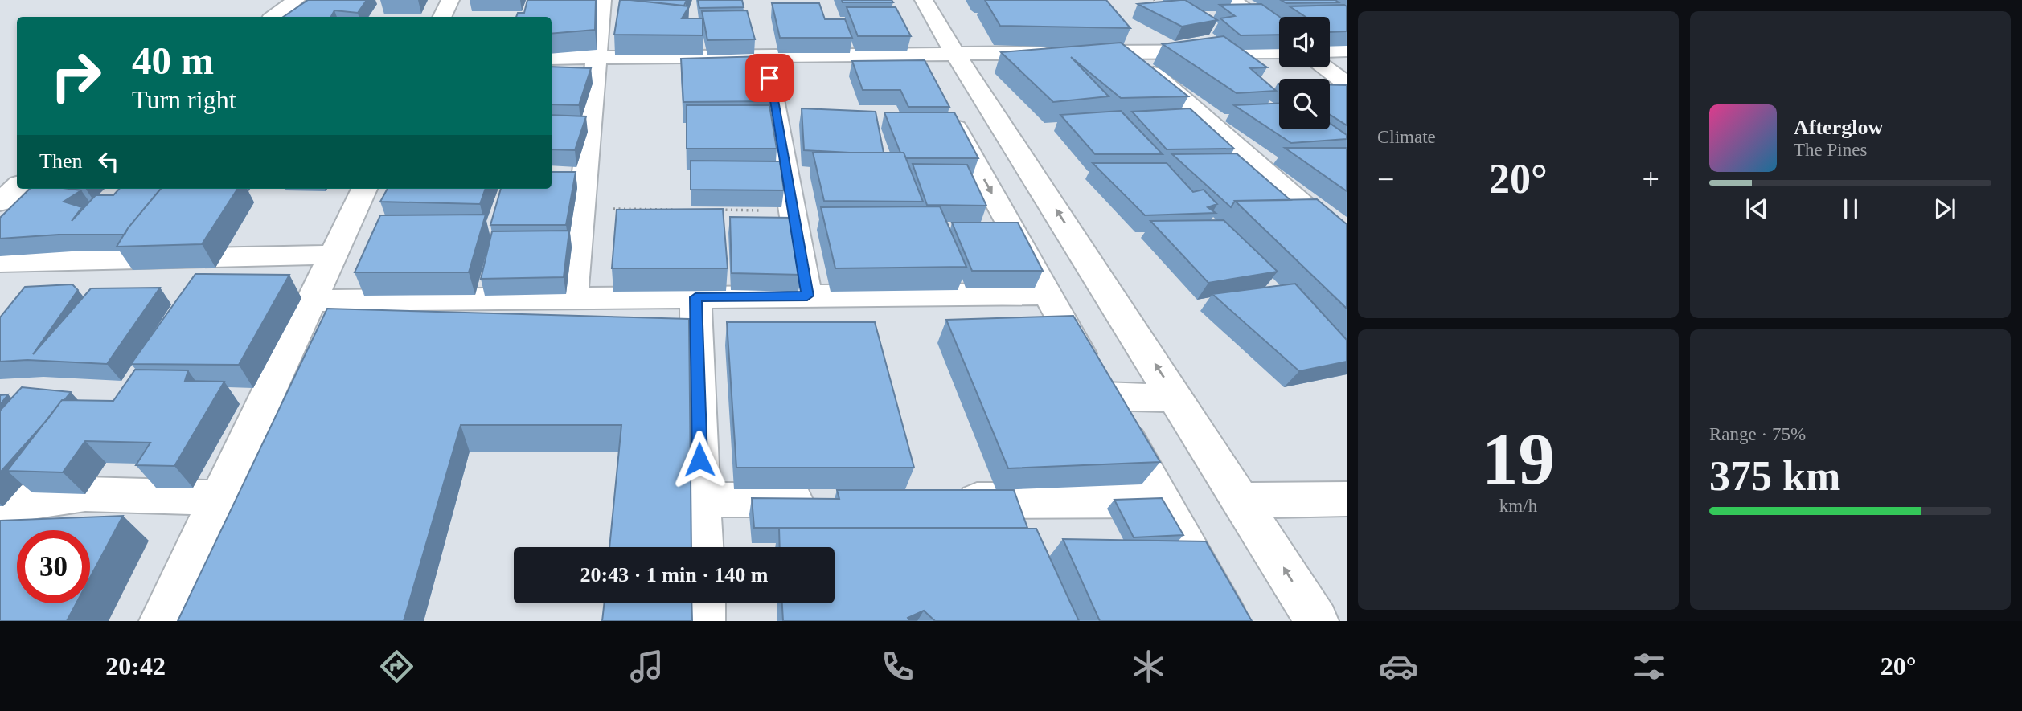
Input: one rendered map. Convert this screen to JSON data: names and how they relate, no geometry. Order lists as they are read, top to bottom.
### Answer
{
  "page": {
    "tile": [
      "Climate",
      ["19", "km/h"],
      ["Range · 75%", "375 km"]
    ],
    "turn": ["40 m", "Turn right"],
    "song": ["Afterglow", "The Pines"],
    "then": "Then",
    "heat": ["−", "20°", "+"],
    "limit": "30",
    "trip": "20:43 · 1 min · 140 m",
    "tabs": ["20:42", "20°"]
  }
}
